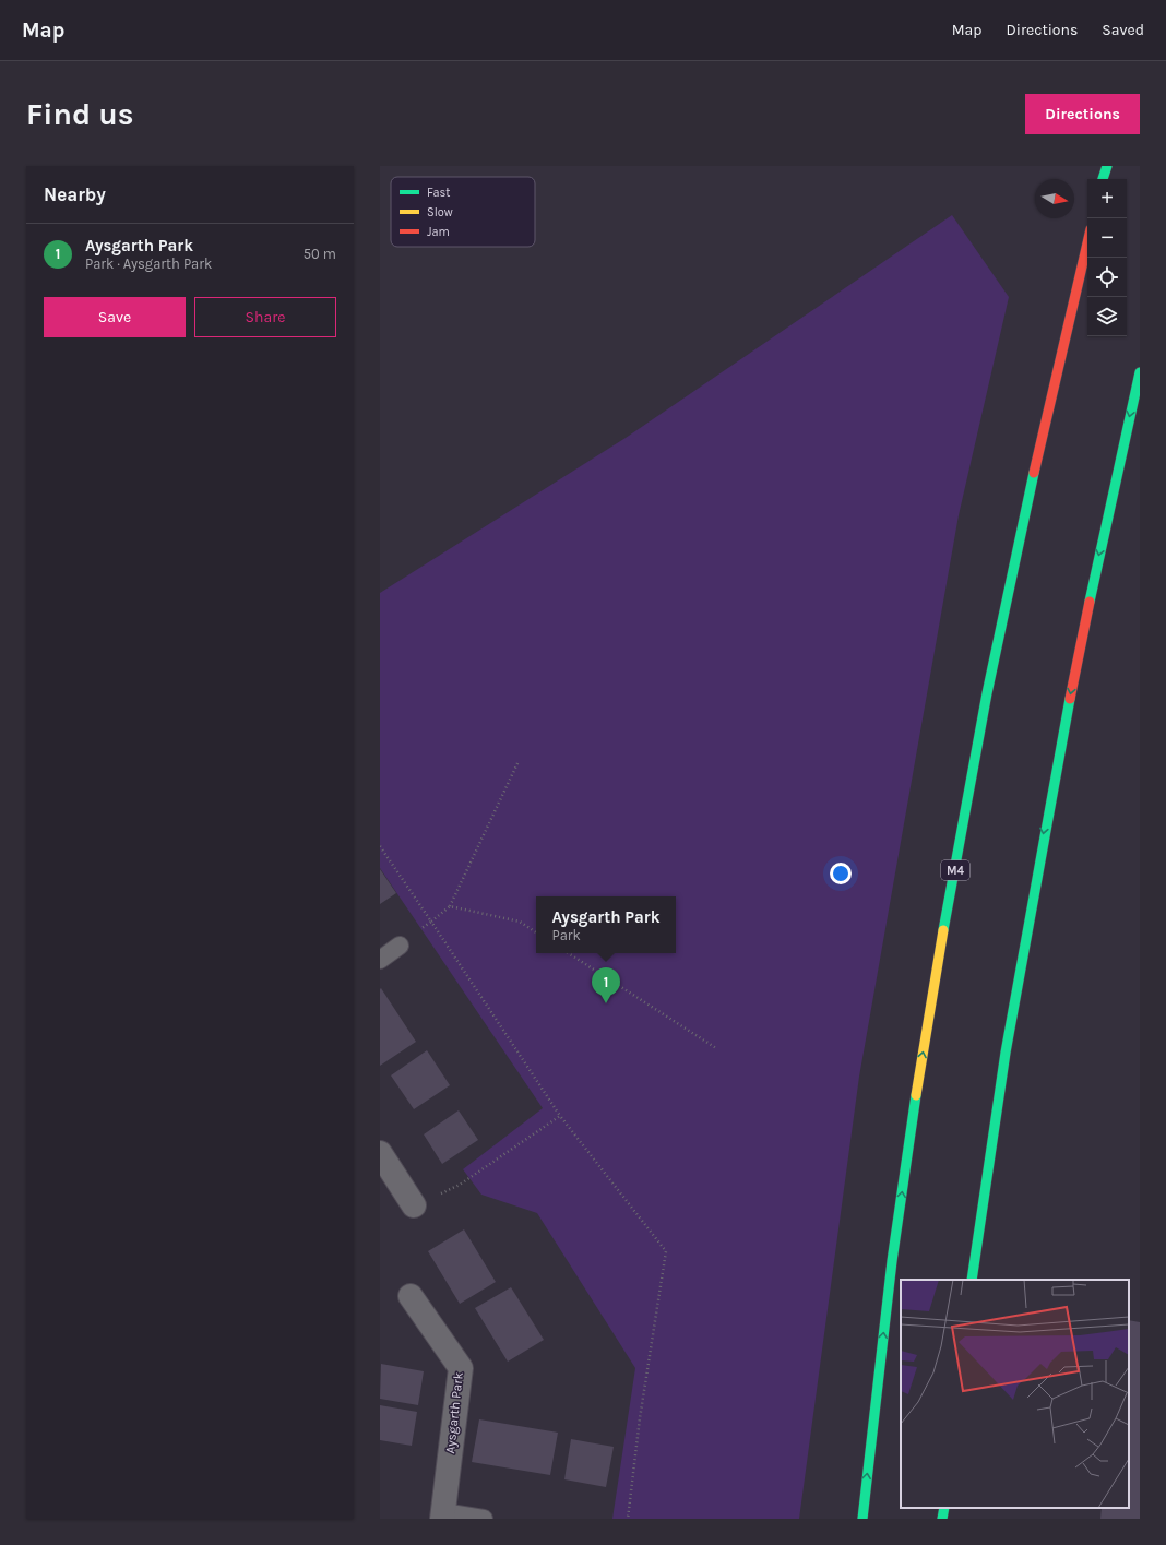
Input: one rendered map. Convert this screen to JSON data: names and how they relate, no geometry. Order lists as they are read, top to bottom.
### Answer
{
  "streets": {
    "highway": ["M4"],
    "street": ["Aysgarth Park"]
  },
  "legend": ["Fast", "Slow", "Jam"],
  "north": "right",
  "page": {
    "header": "Map",
    "nav": ["Map", "Directions", "Saved"],
    "buttons": [
      "Directions",
      ["Save", "Share"]
    ],
    "title": "Find us",
    "heading": "Nearby",
    "map_buttons": ["+", "−"],
    "list": [
      {
        "mark": "1",
        "name": "Aysgarth Park",
        "note": "Park · Aysgarth Park",
        "value": "50 m"
      }
    ],
    "popup": ["Aysgarth Park", "Park"],
    "pins": "1"
  }
}
